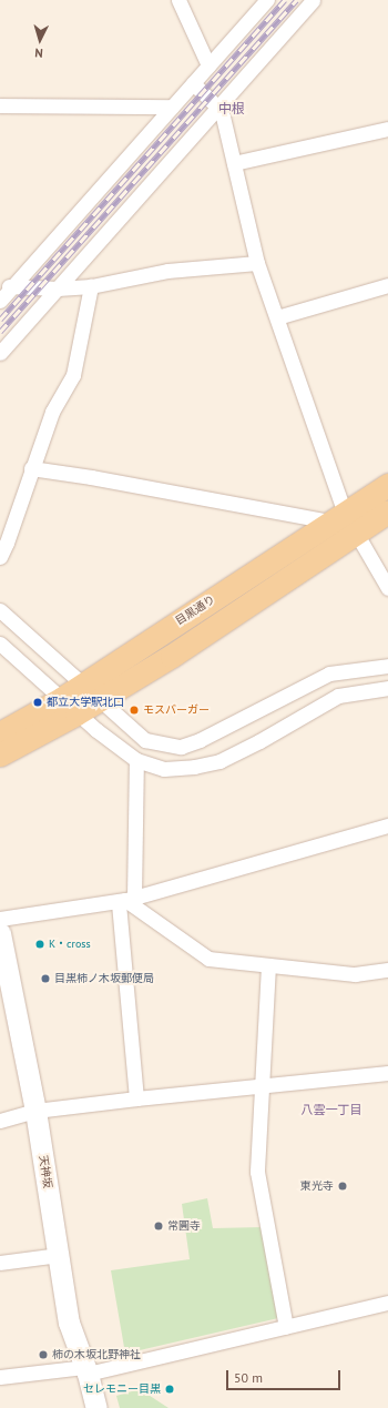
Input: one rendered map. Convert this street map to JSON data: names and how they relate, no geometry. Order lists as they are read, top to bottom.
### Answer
{
  "streets": {
    "main road": ["目黒通り"],
    "street": ["天神坂"]
  },
  "districts": ["中根", "八雲一丁目"],
  "places": [
    "都立大学駅北口",
    "モスバーガー",
    "K・cross",
    "目黒柿ノ木坂郵便局",
    "東光寺",
    "常圓寺",
    "柿の木坂北野神社",
    "セレモニー目黒"
  ],
  "scale_bar": "50 m",
  "north": "bottom"
}
